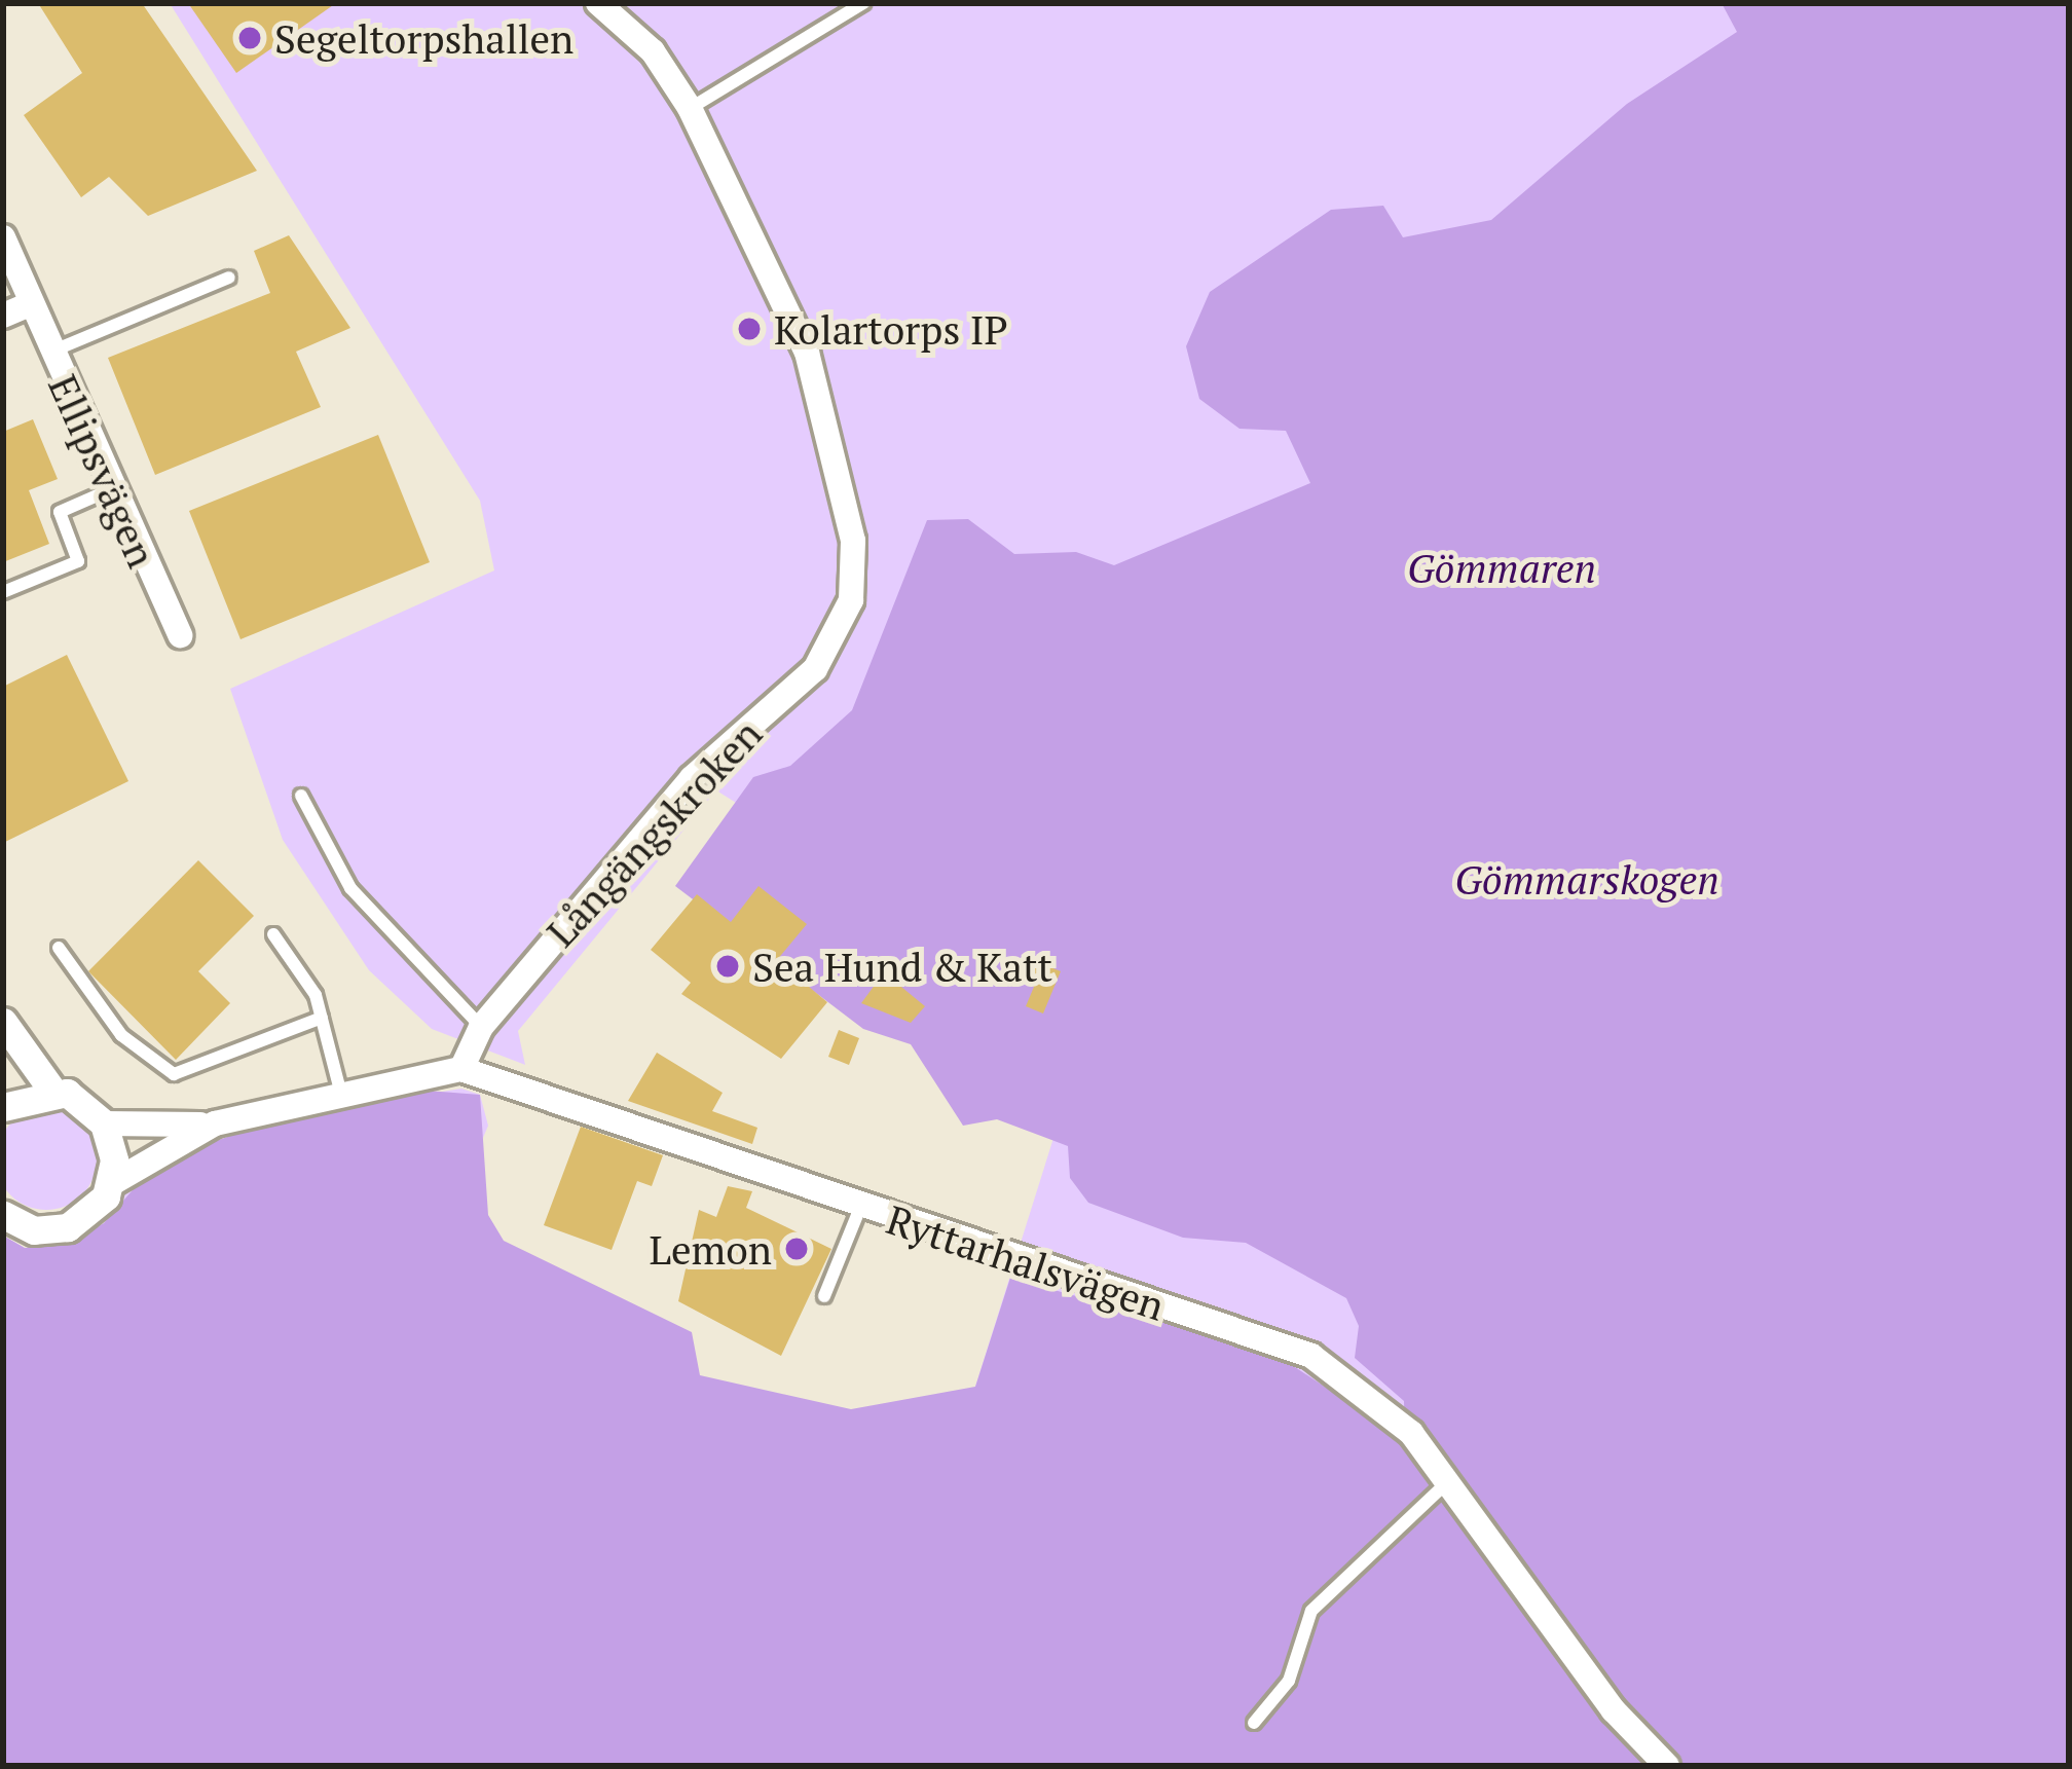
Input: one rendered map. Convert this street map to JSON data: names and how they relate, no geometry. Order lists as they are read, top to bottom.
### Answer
{
  "streets": {
    "street": ["Ellipsvägen", "Långängskroken", "Ryttarhalsvägen"]
  },
  "crossings": [
    ["Långängskroken", "Ryttarhalsvägen"]
  ],
  "parks": ["Gömmaren", "Gömmarskogen"],
  "places": [
    "Segeltorpshallen",
    "Kolartorps IP",
    "Sea Hund & Katt",
    "Lemon"
  ]
}
